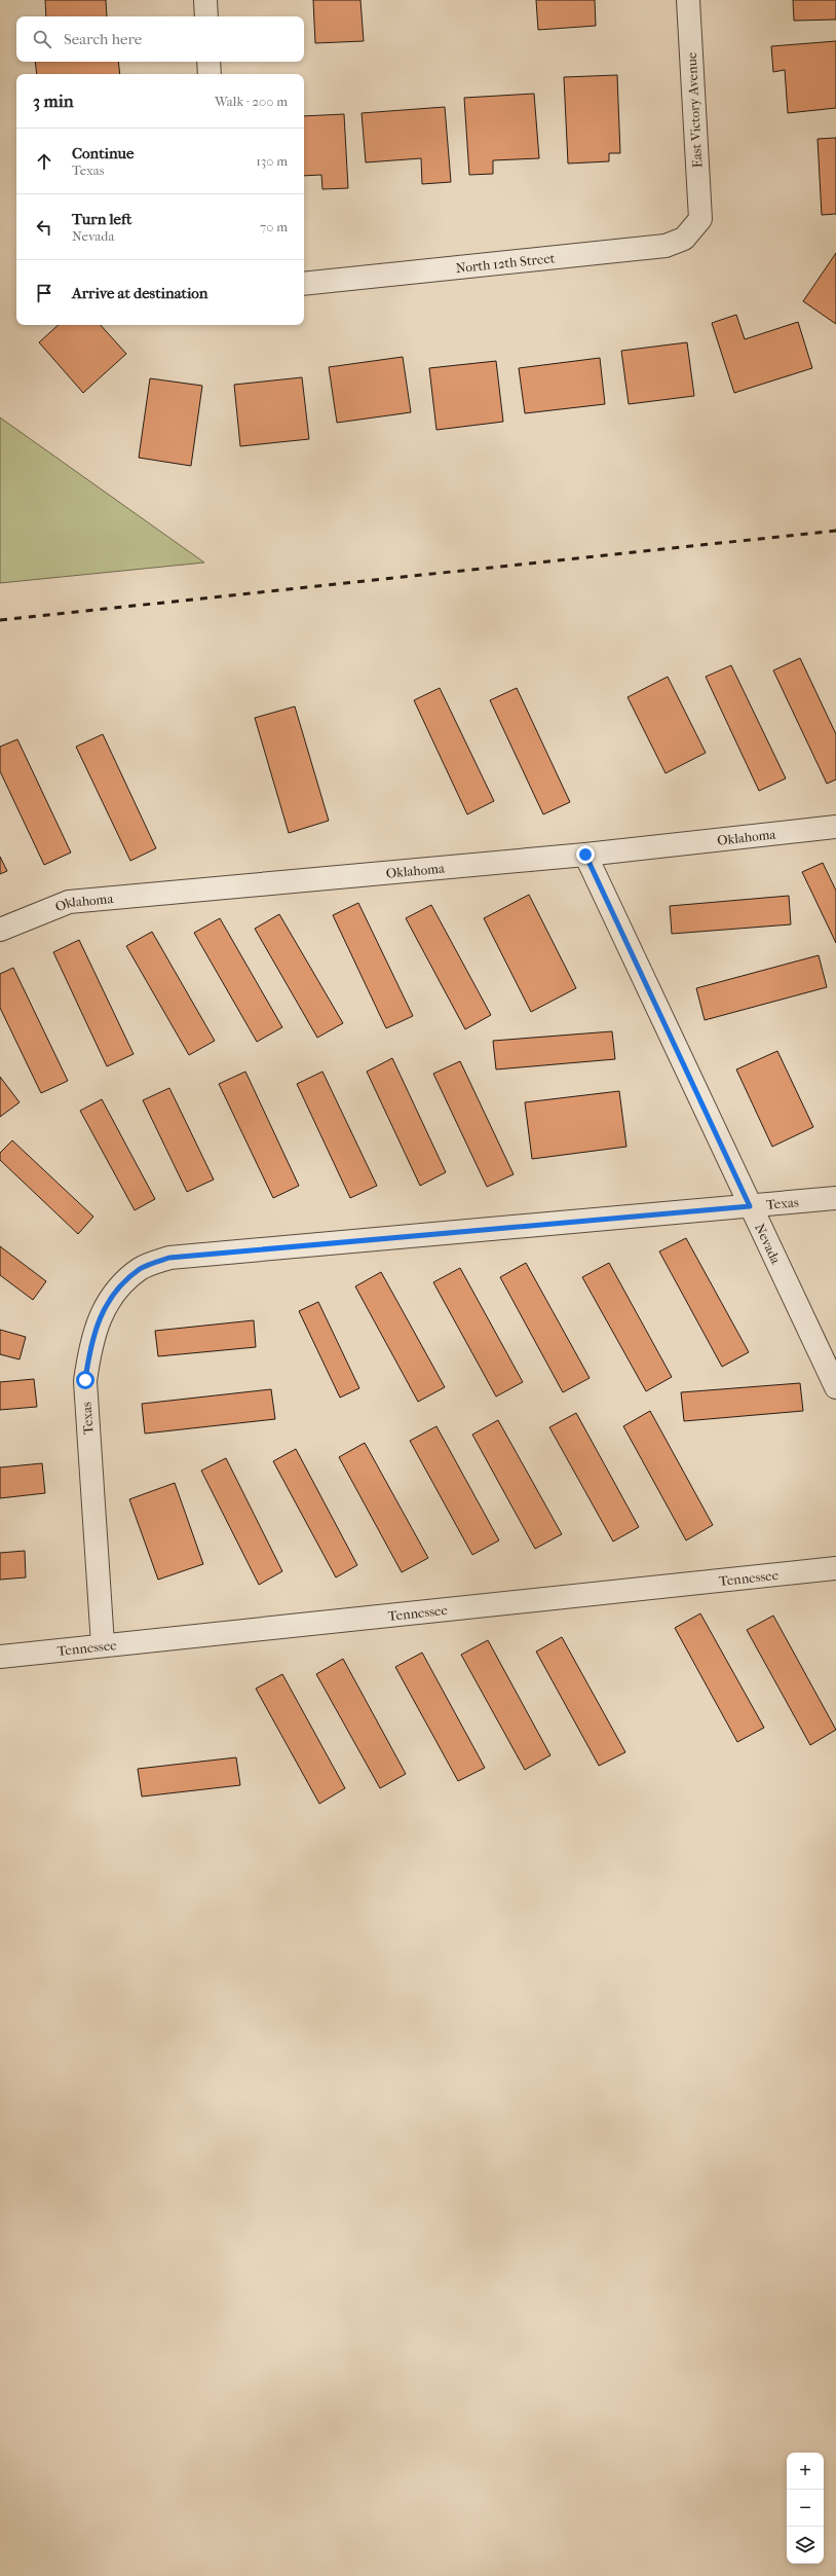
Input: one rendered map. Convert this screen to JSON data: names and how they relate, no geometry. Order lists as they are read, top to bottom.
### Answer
{
  "streets": {
    "street": [
      "East Victory Avenue",
      "North 12th Street",
      "Oklahoma",
      "Texas",
      "Nevada",
      "Tennessee"
    ]
  },
  "crossings": [
    ["East Victory Avenue", "North 12th Street"],
    ["Oklahoma", "Nevada"],
    ["Texas", "Nevada"],
    ["Texas", "Tennessee"]
  ],
  "page": {
    "search": "Search here",
    "heading": ["3 min", "Walk · 200 m"],
    "list": [
      ["Continue", "Texas", "130 m"],
      ["Turn left", "Nevada", "70 m"],
      "Arrive at destination"
    ],
    "map_buttons": ["+", "−"]
  }
}
